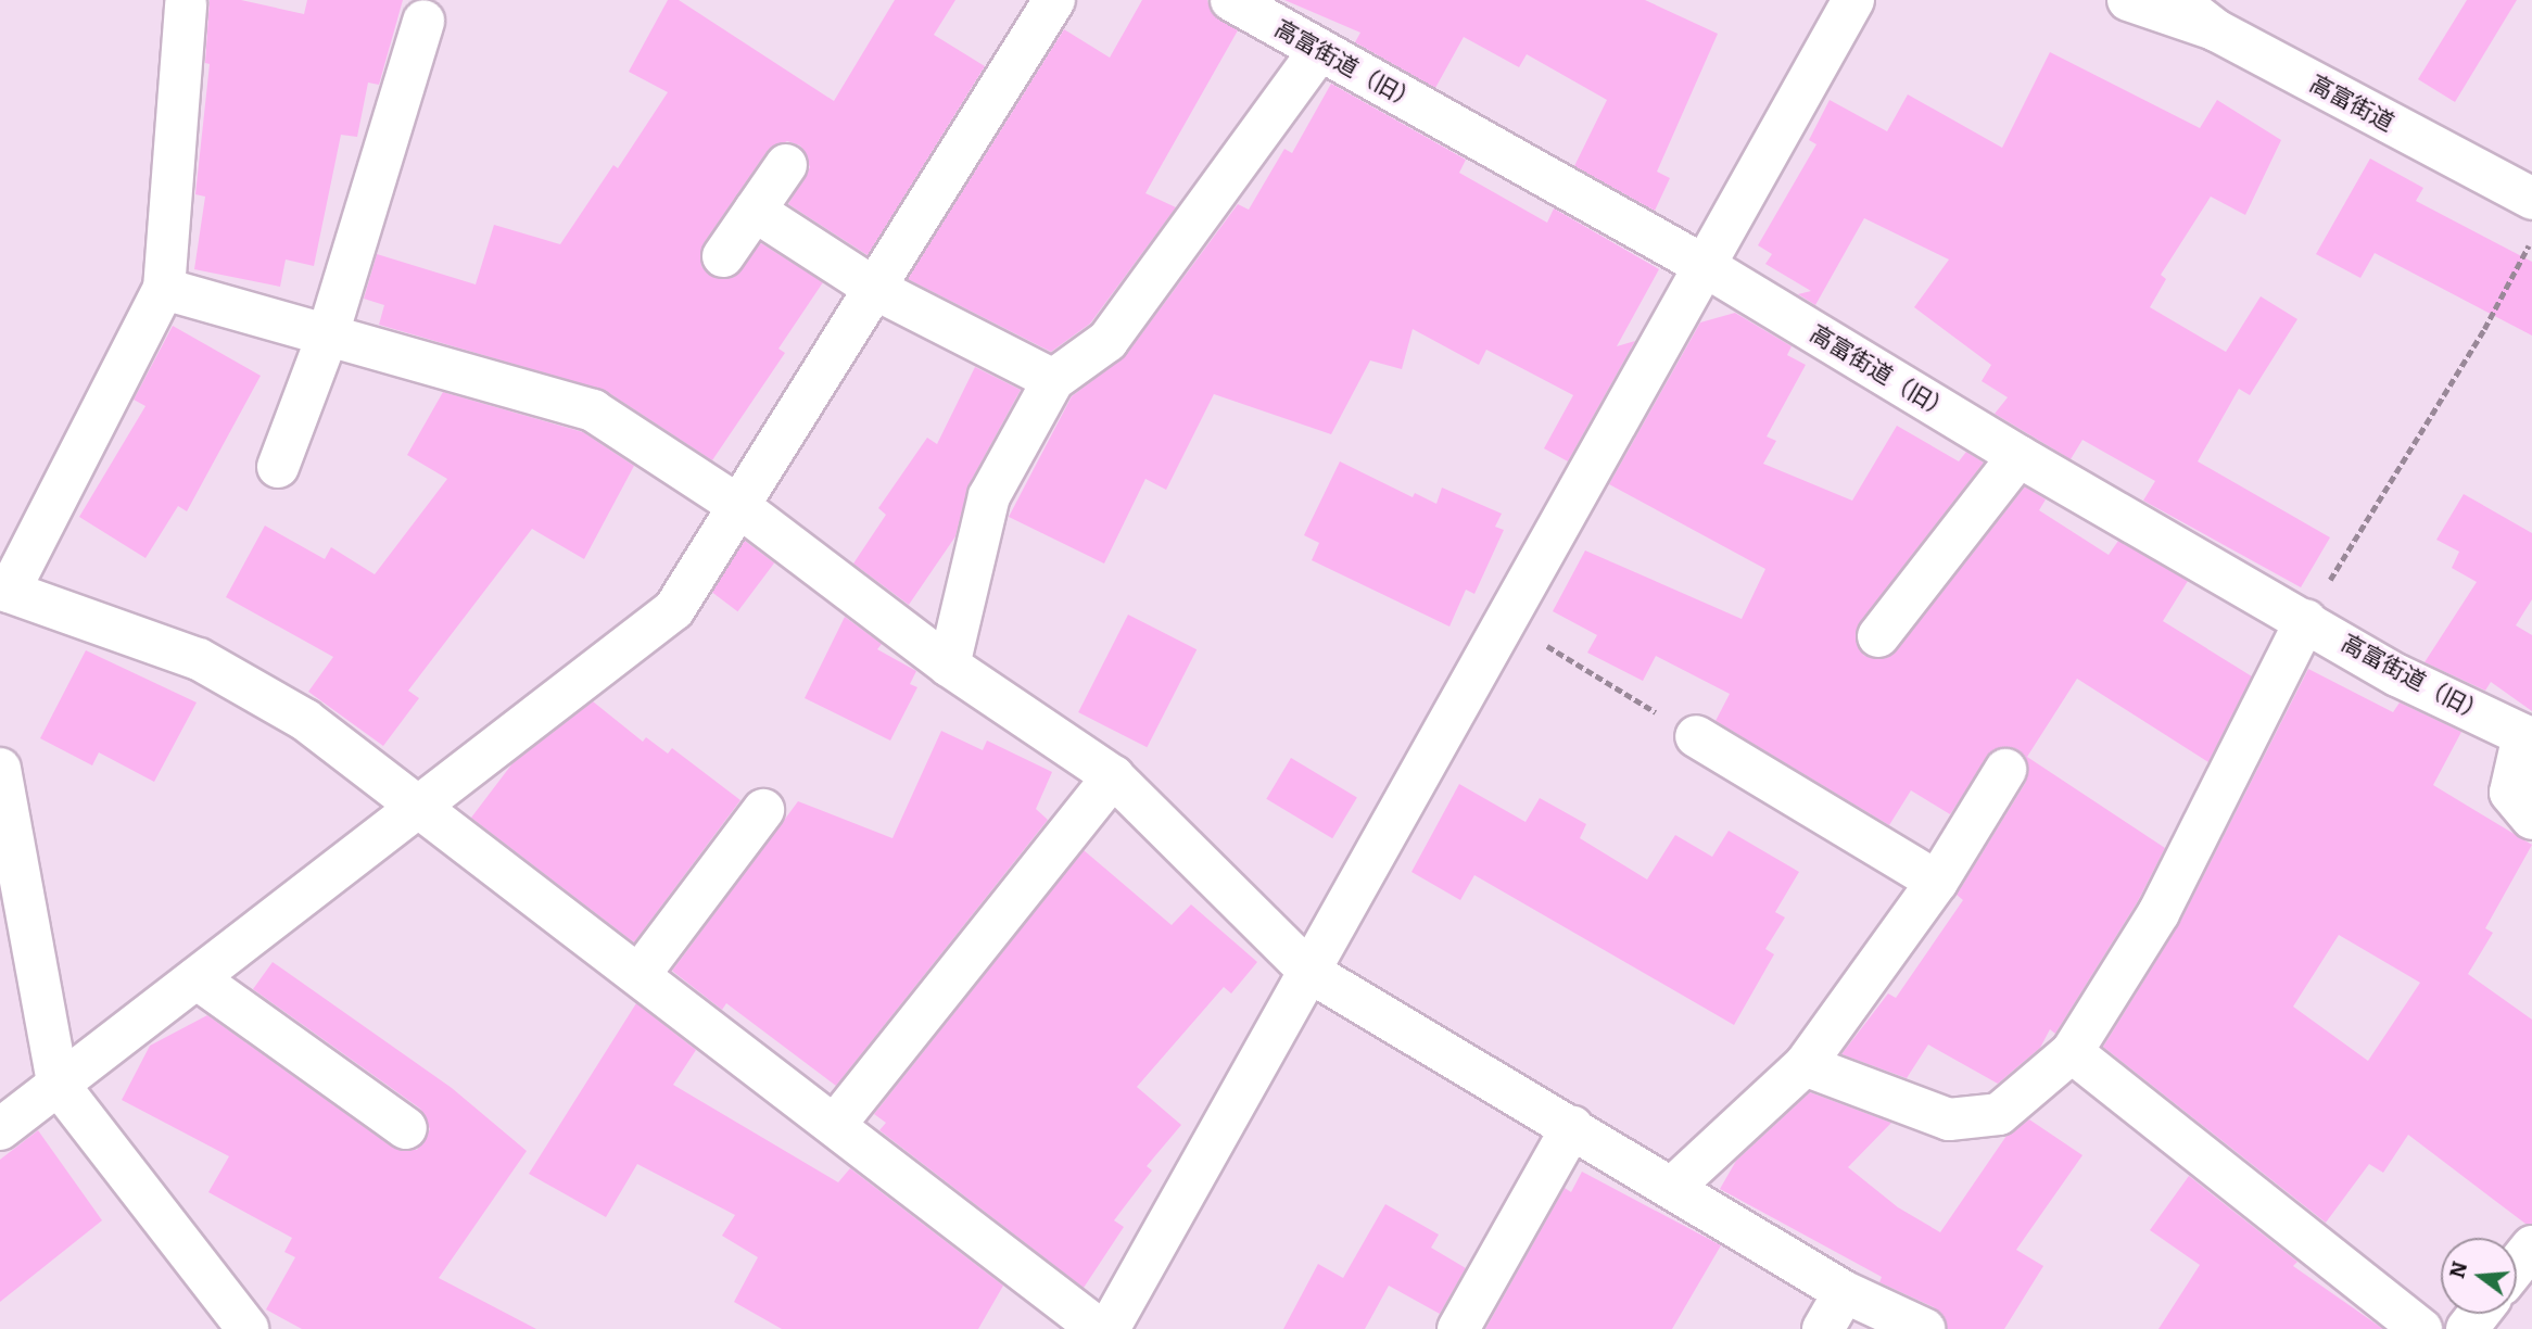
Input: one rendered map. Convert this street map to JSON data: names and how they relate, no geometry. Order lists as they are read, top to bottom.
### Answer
{
  "streets": {
    "street": ["高富街道（旧）", "高富街道"]
  },
  "north": "left"
}
